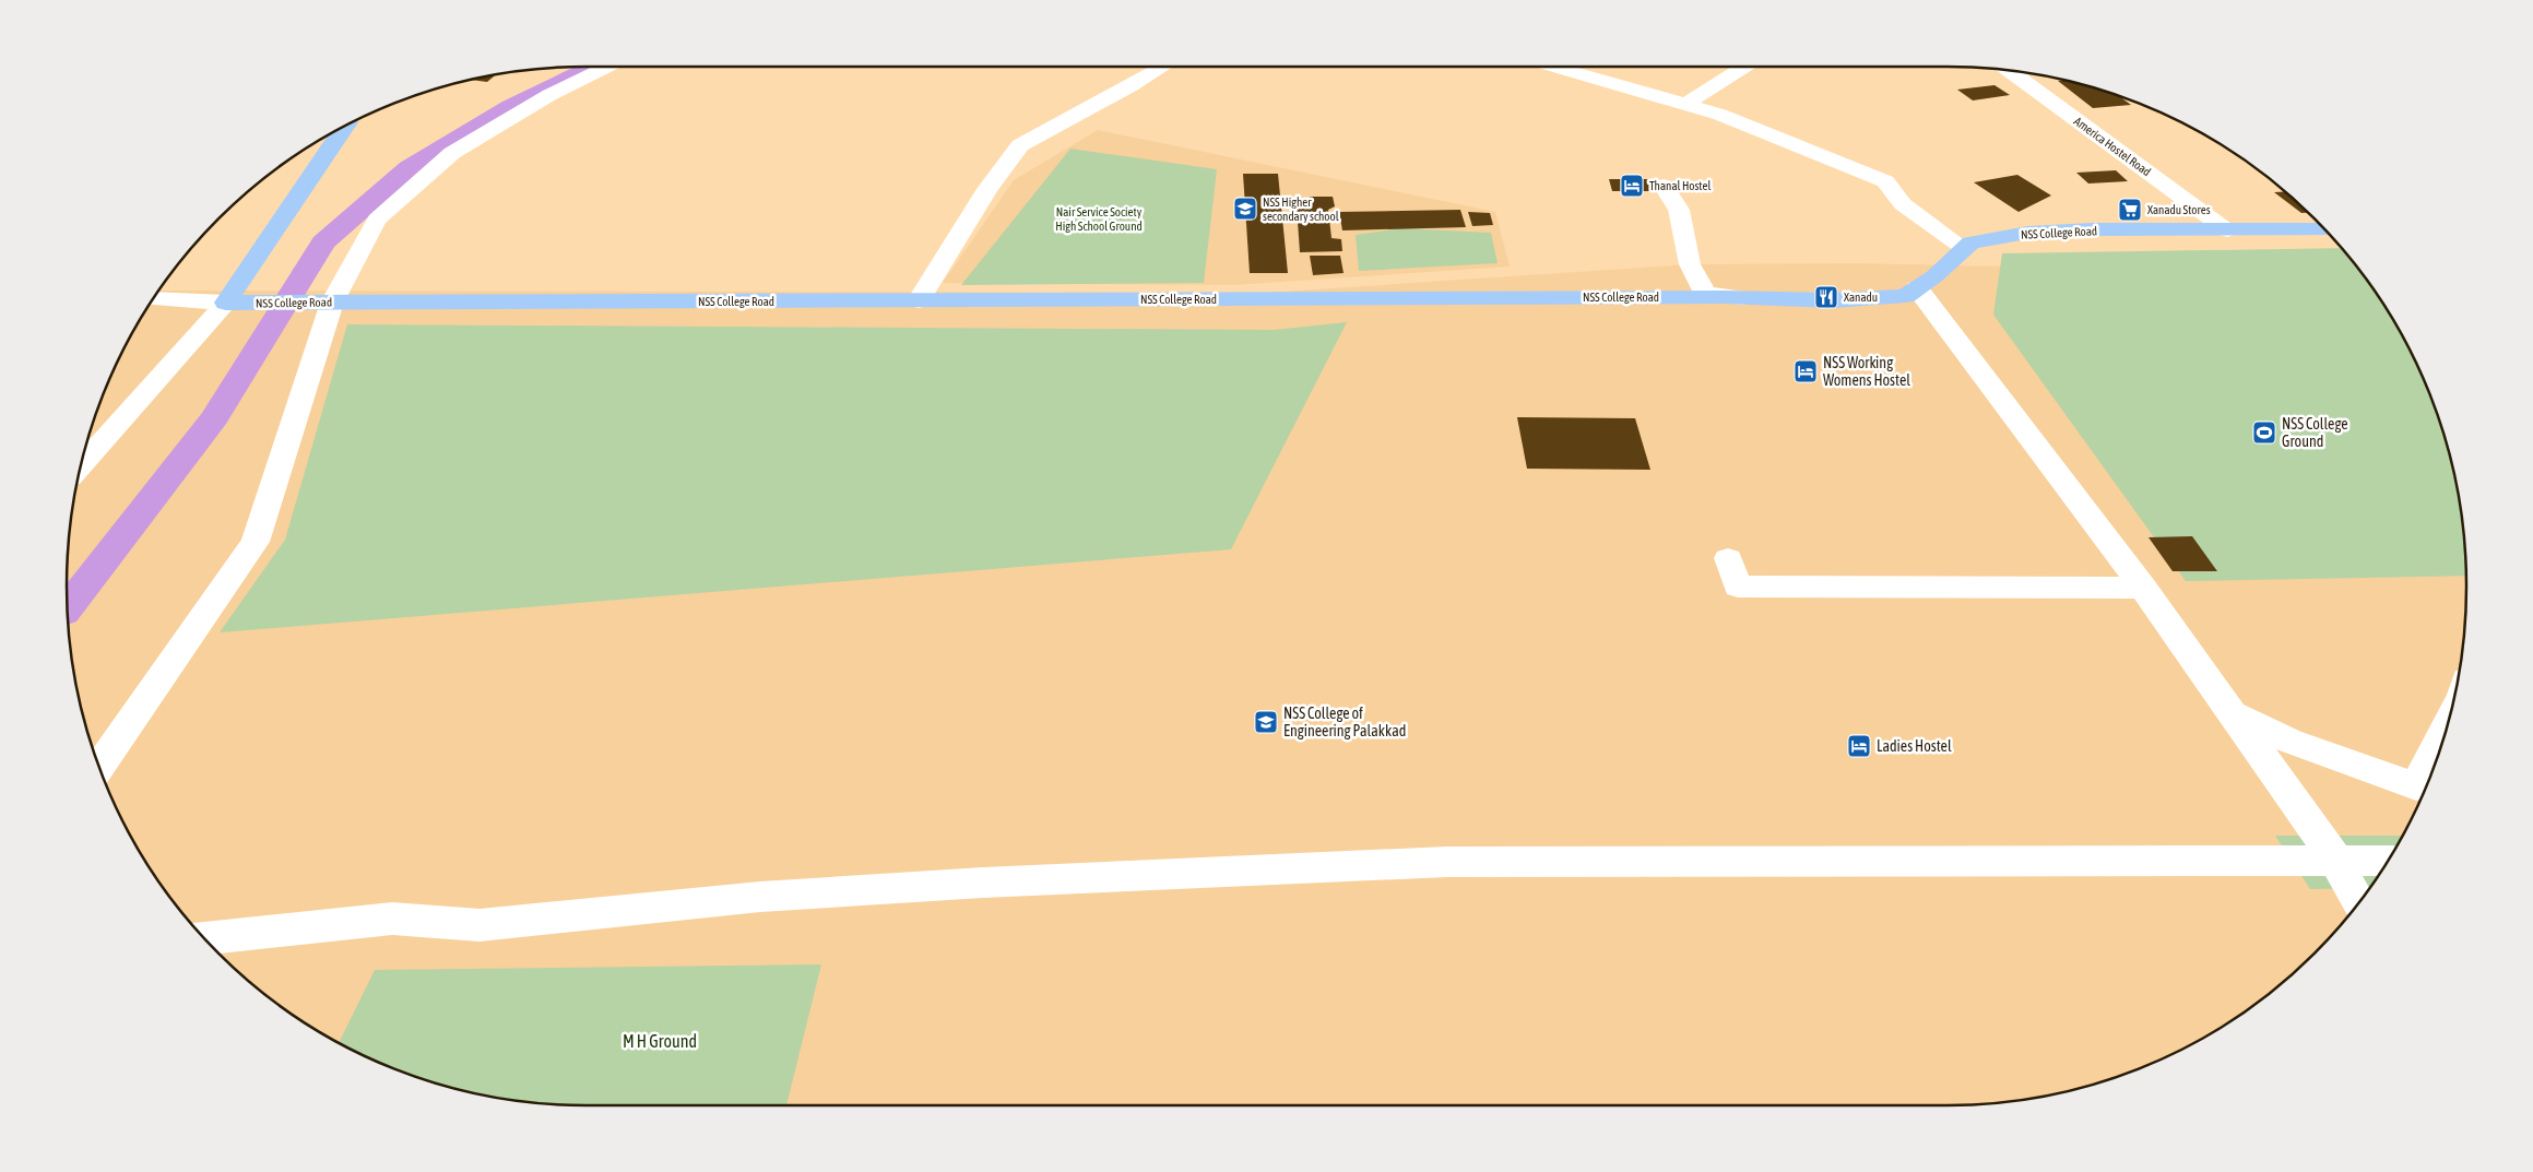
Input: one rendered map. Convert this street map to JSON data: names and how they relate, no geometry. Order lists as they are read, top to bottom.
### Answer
{
  "streets": {
    "main road": ["NSS College Road"],
    "street": ["America Hostel Road"]
  },
  "crossings": [
    ["America Hostel Road", "NSS College Road"]
  ],
  "parks": ["Nair Service Society High School Ground", "M H Ground"],
  "places": {
    "hotel": ["Thanal Hostel", "NSS Working Womens Hostel", "Ladies Hostel"],
    "school or university": ["NSS Higher secondary school", "NSS College of Engineering Palakkad"],
    "supermarket": ["Xanadu Stores"],
    "restaurant": ["Xanadu"],
    "sports": ["NSS College Ground"]
  }
}
